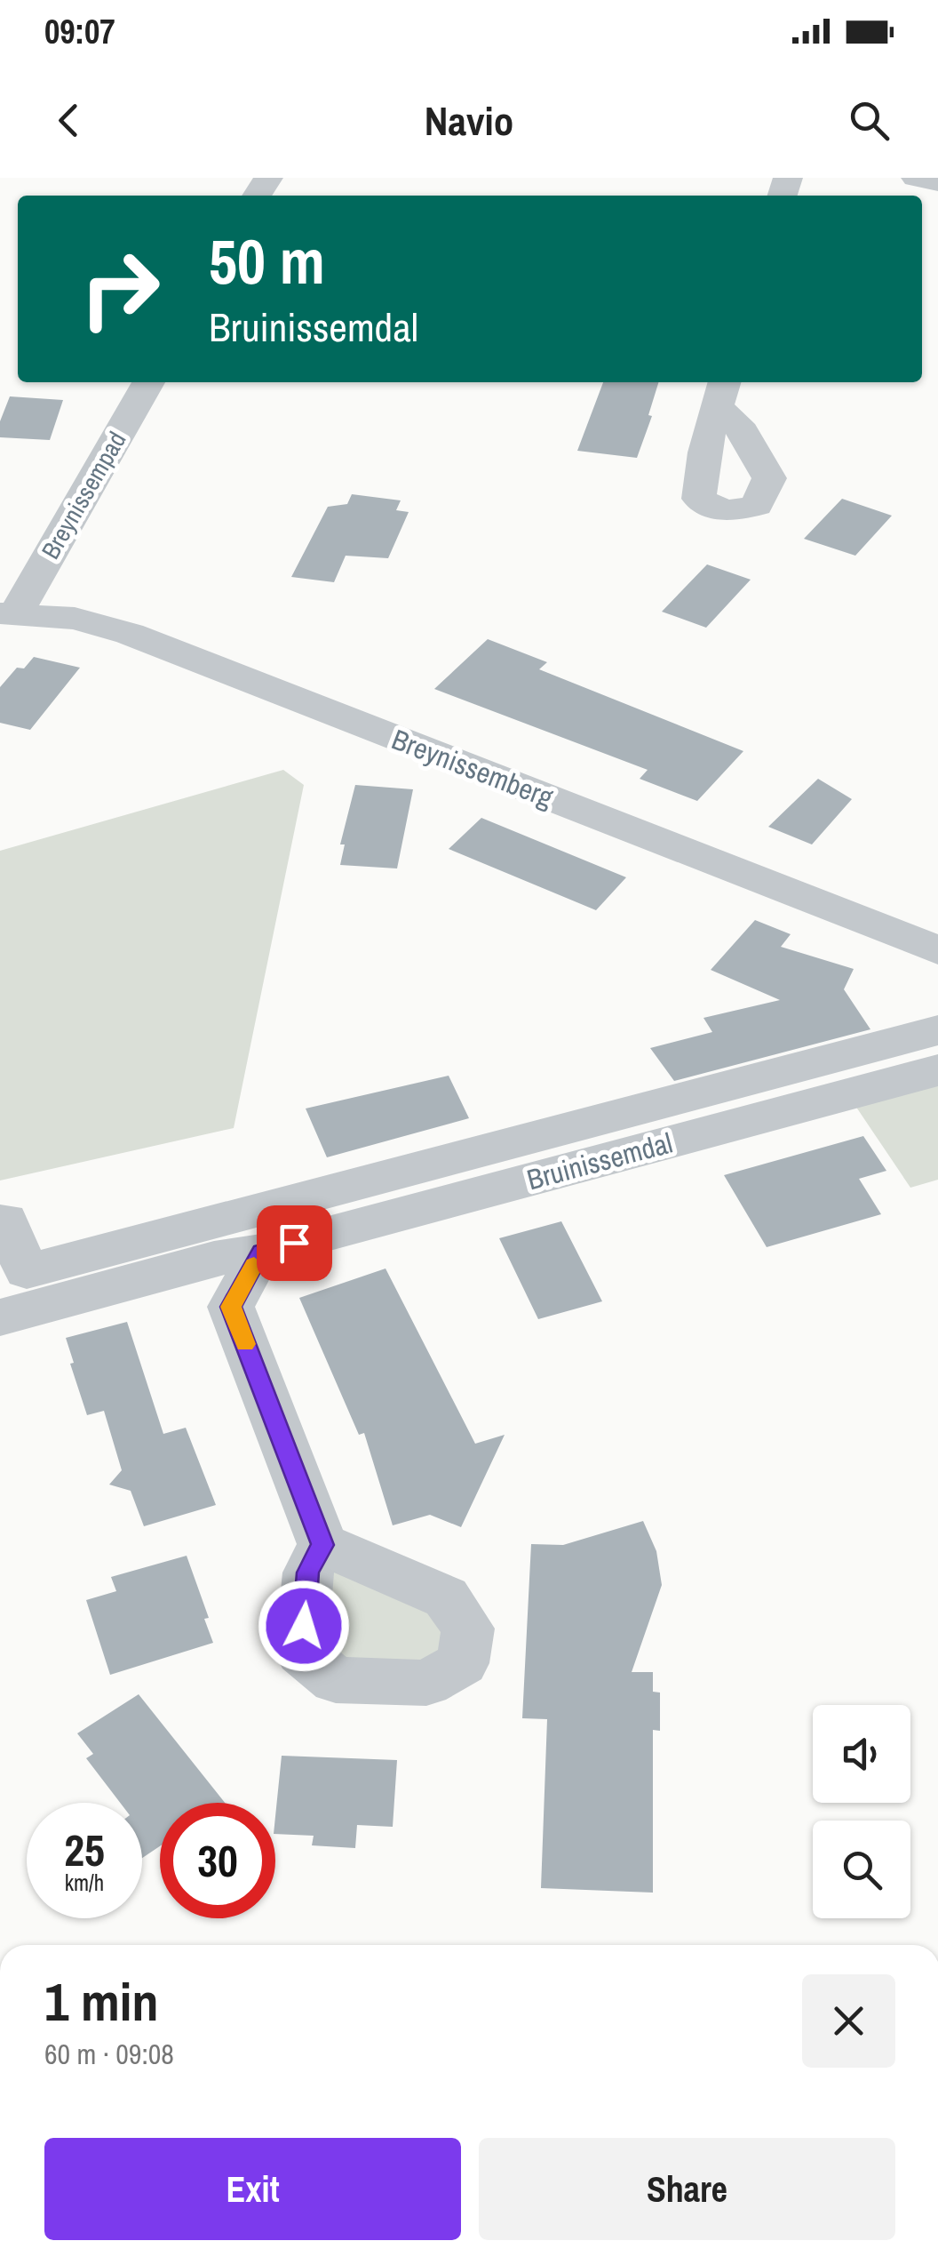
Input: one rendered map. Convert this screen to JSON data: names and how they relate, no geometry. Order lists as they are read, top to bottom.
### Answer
{
  "streets": {
    "street": ["Breynissempad", "Breynissemberg", "Bruinissemdal"]
  },
  "crossings": [
    ["Breynissempad", "Breynissemberg"]
  ],
  "page": {
    "status": "09:07",
    "header": "Navio",
    "turn": ["50 m", "Bruinissemdal"],
    "speed": "25 km/h",
    "limit": "30",
    "heading": ["1 min", "60 m · 09:08"],
    "buttons": ["Exit", "Share"]
  }
}
